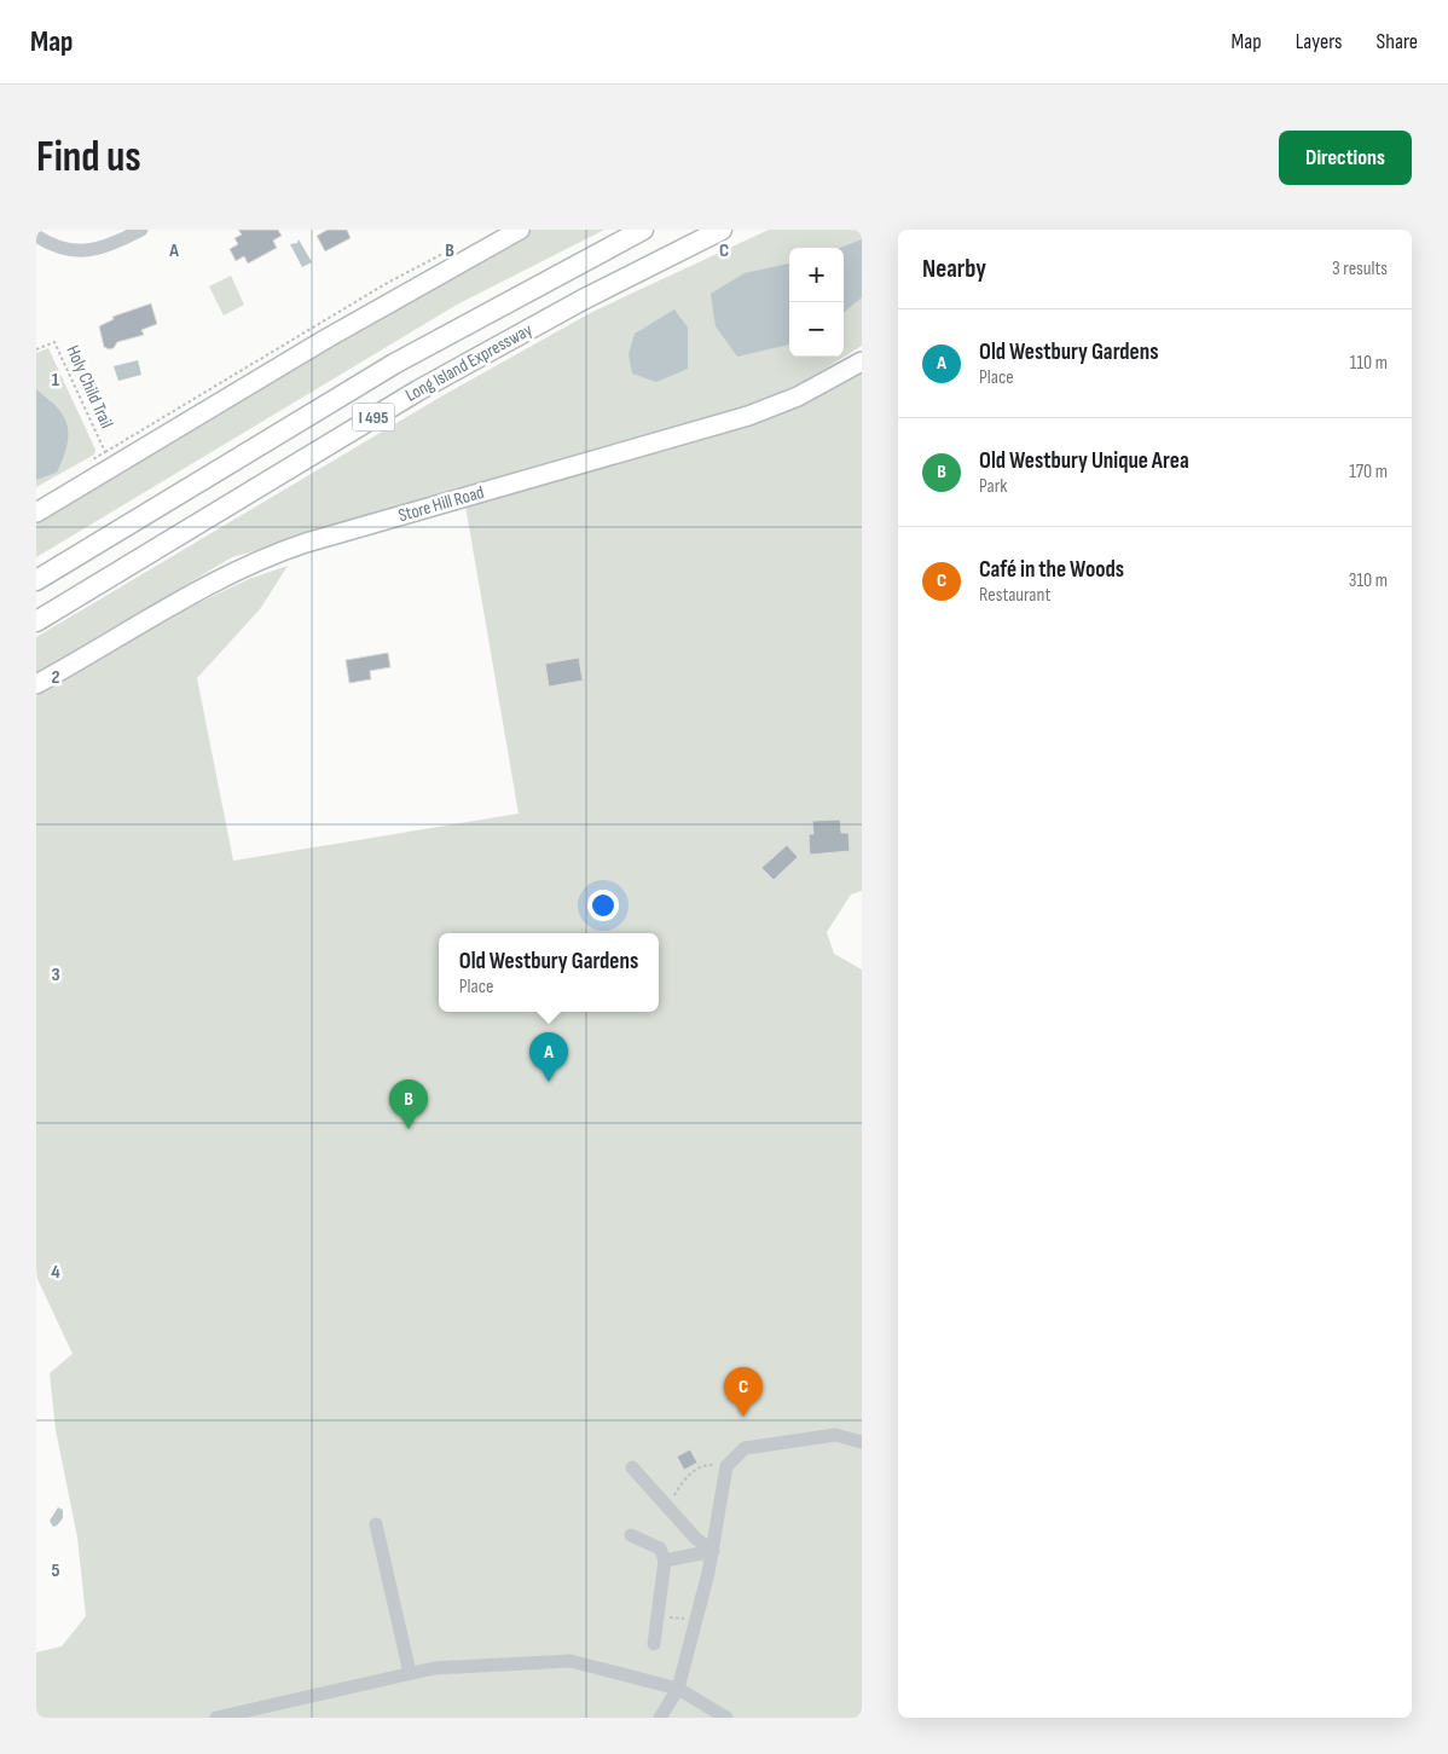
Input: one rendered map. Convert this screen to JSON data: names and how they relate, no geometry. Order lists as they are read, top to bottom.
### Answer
{
  "streets": {
    "highway": ["Long Island Expressway", "I 495"],
    "main road": ["Store Hill Road"],
    "path": ["Holy Child Trail"]
  },
  "page": {
    "header": "Map",
    "nav": ["Map", "Layers", "Share"],
    "buttons": "Directions",
    "title": "Find us",
    "heading": ["Nearby", "3 results"],
    "map_buttons": ["+", "−"],
    "list": [
      {
        "mark": "A",
        "name": "Old Westbury Gardens",
        "note": "Place",
        "value": "110 m"
      },
      {
        "mark": "B",
        "name": "Old Westbury Unique Area",
        "note": "Park",
        "value": "170 m"
      },
      {
        "mark": "C",
        "name": "Café in the Woods",
        "note": "Restaurant",
        "value": "310 m"
      }
    ],
    "popup": ["Old Westbury Gardens", "Place"],
    "pins": ["A", "B", "C"]
  },
  "grid": {
    "columns": ["A", "B", "C"],
    "rows": [
      "1",
      "2",
      "3",
      "4",
      "5"
    ]
  }
}
